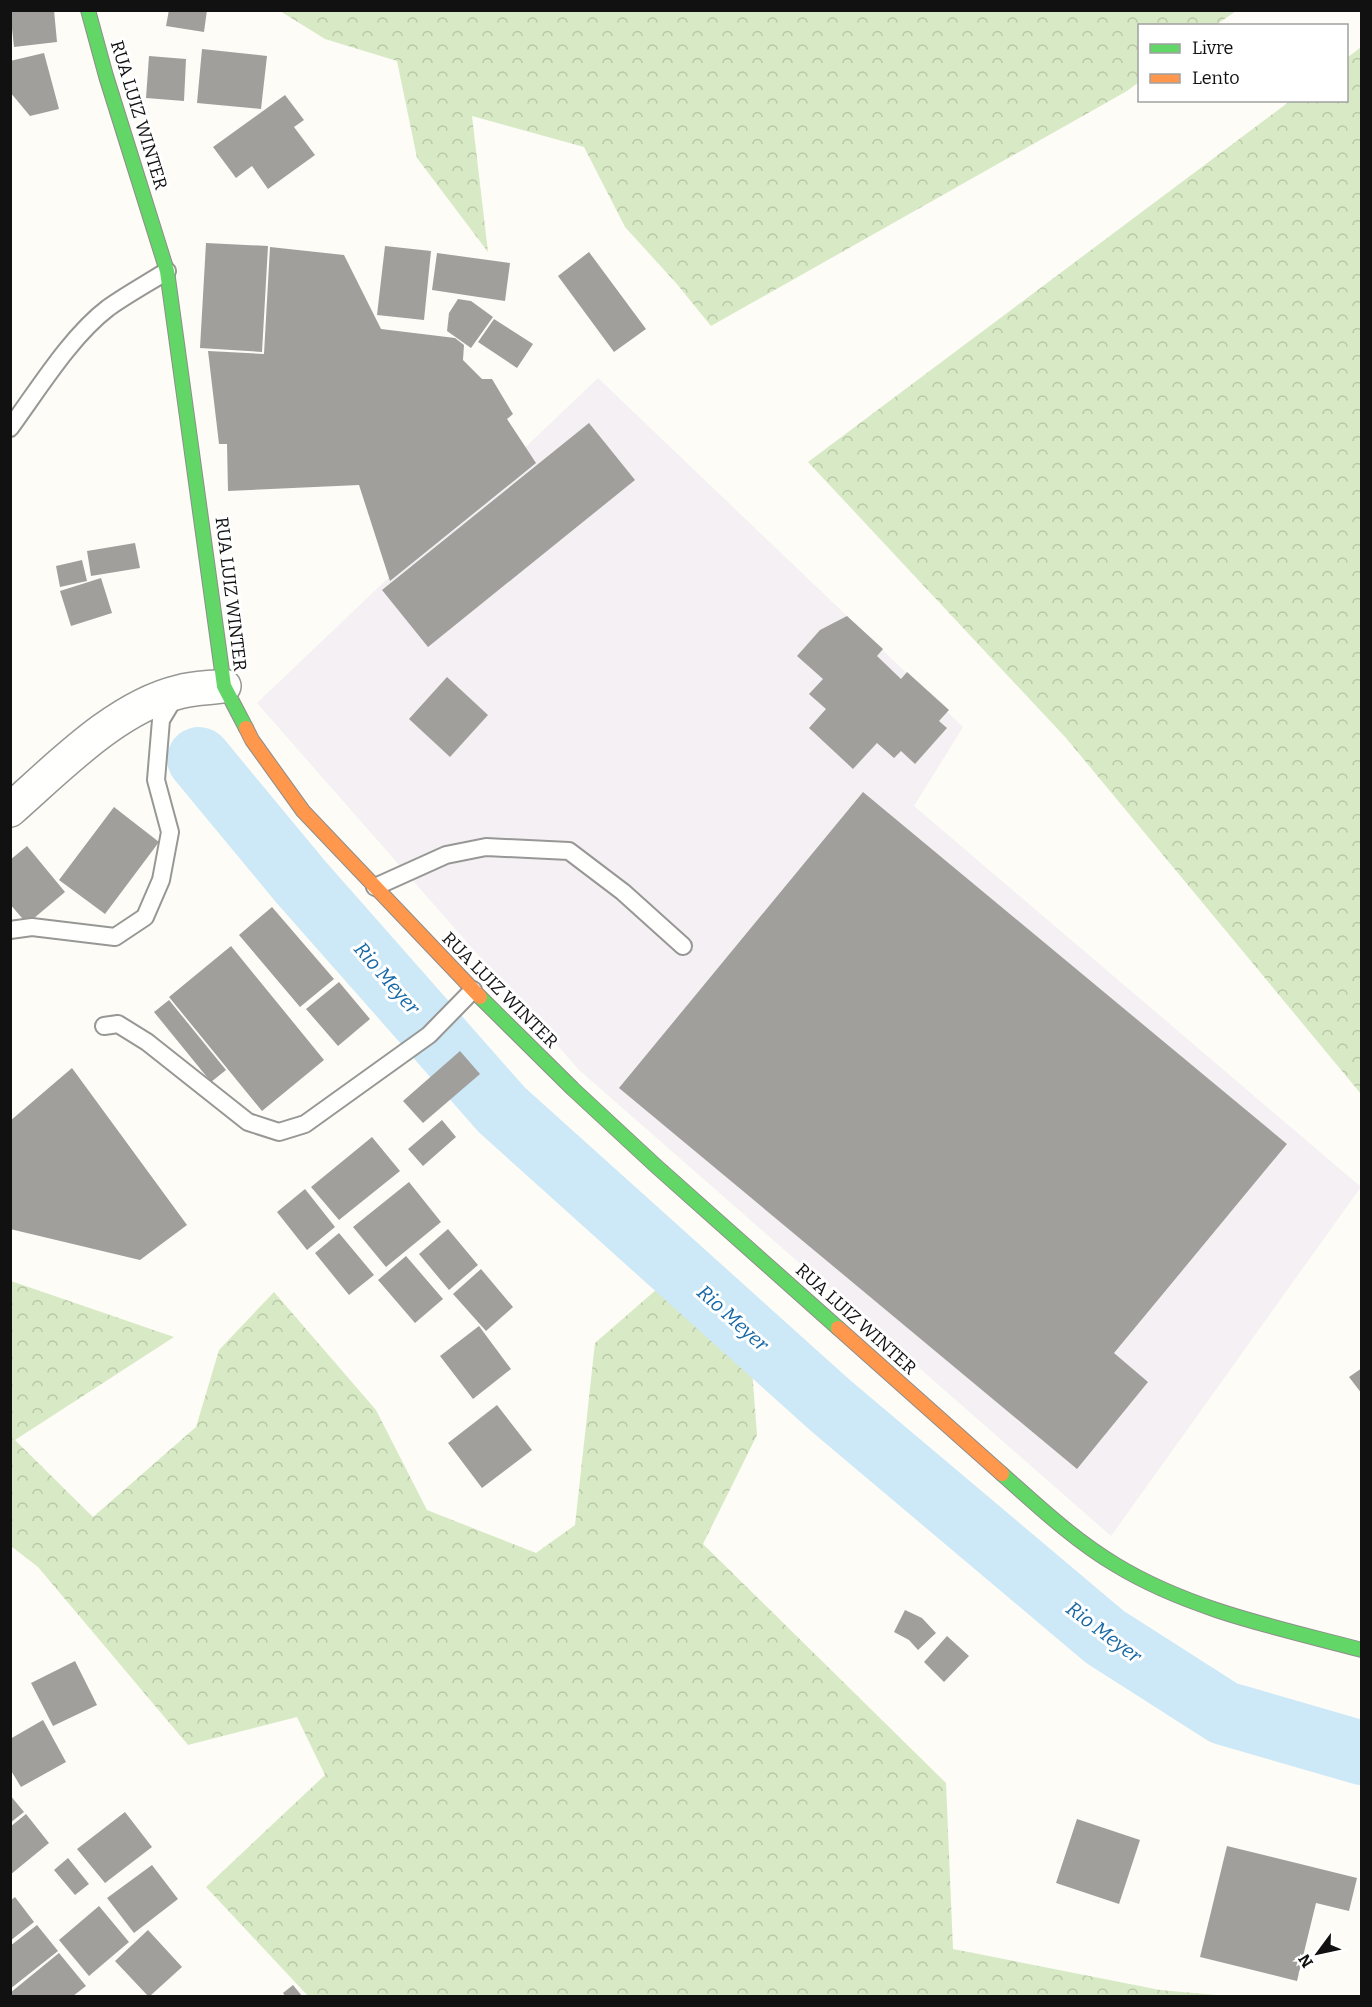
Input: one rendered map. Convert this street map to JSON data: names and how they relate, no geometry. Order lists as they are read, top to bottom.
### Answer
{
  "streets": {
    "street": ["RUA LUIZ WINTER"]
  },
  "water": ["Rio Meyer"],
  "legend": ["Livre", "Lento"],
  "north": "bottom left"
}
